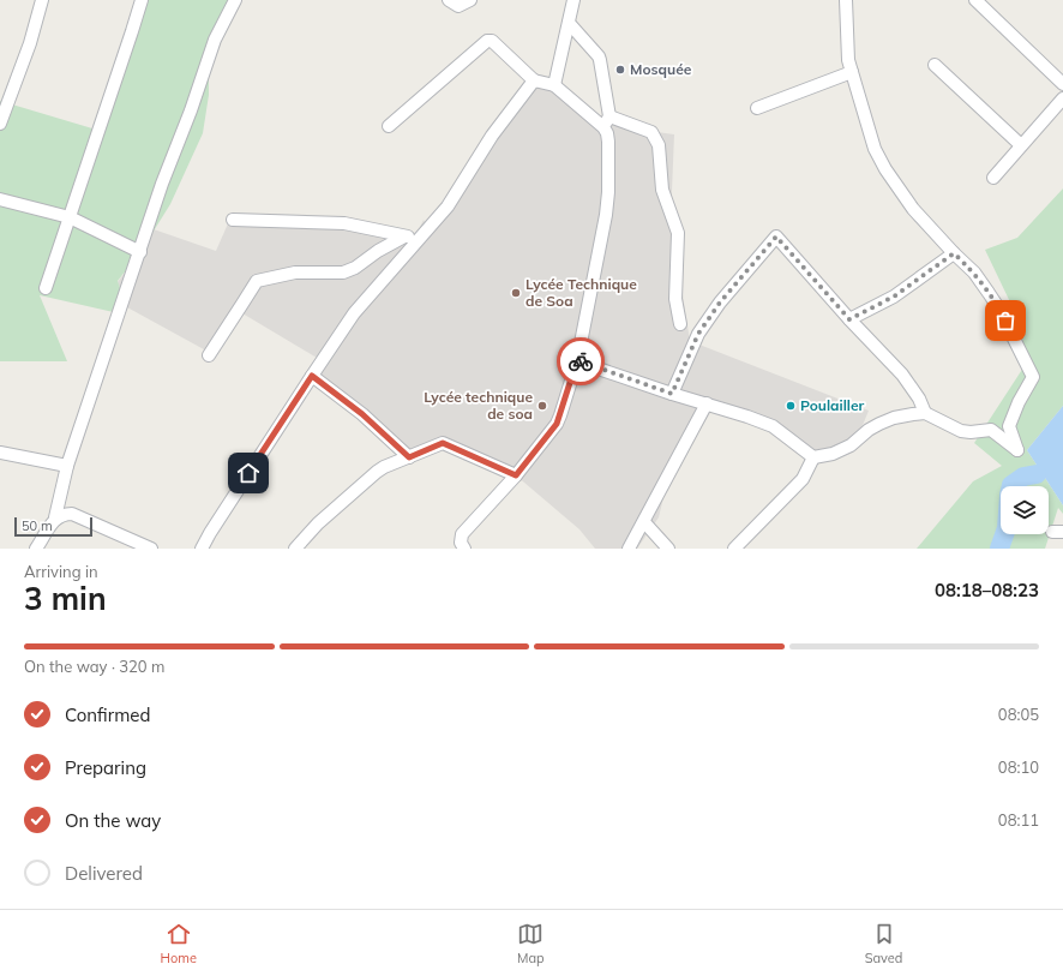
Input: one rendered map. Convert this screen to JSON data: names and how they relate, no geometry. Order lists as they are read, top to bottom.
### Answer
{
  "places": [
    "Mosquée",
    "Lycée Technique de Soa",
    "Lycée technique de soa",
    "Poulailler"
  ],
  "scale_bar": "50 m",
  "page": {
    "scale": "50 m",
    "heading": ["3 min", "Arriving in", "08:18–08:23"],
    "bar": "On the way · 320 m",
    "list": [
      ["Confirmed", "08:05"],
      ["Preparing", "08:10"],
      ["On the way", "08:11"],
      "Delivered"
    ],
    "tabs": ["Home", "Map", "Saved"]
  }
}
